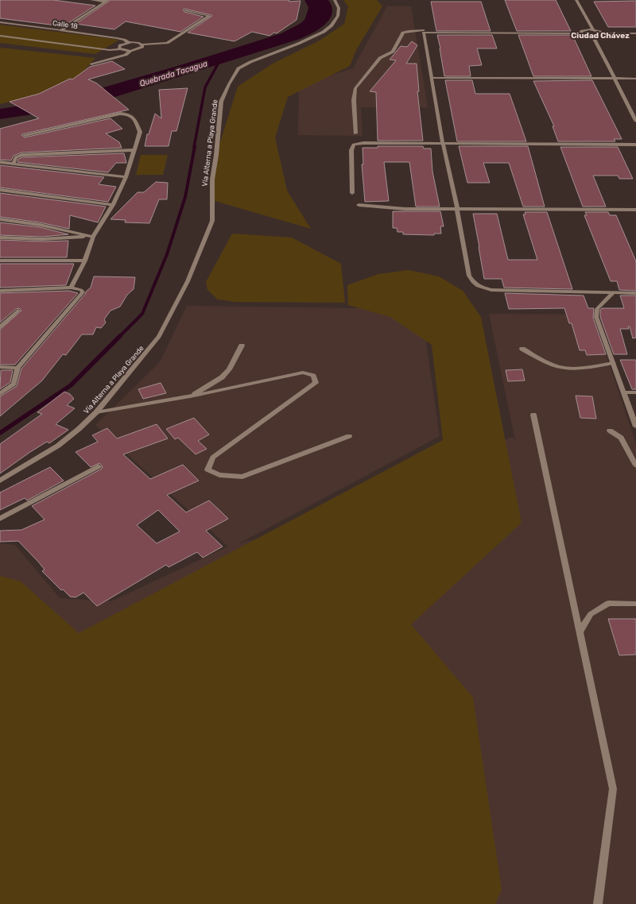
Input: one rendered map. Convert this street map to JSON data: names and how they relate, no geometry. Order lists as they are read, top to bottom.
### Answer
{
  "streets": {
    "street": ["Calle 18", "Vía Alterna a Playa Grande"]
  },
  "districts": ["Ciudad Chávez"],
  "water": ["Quebrada Tacagua"]
}
